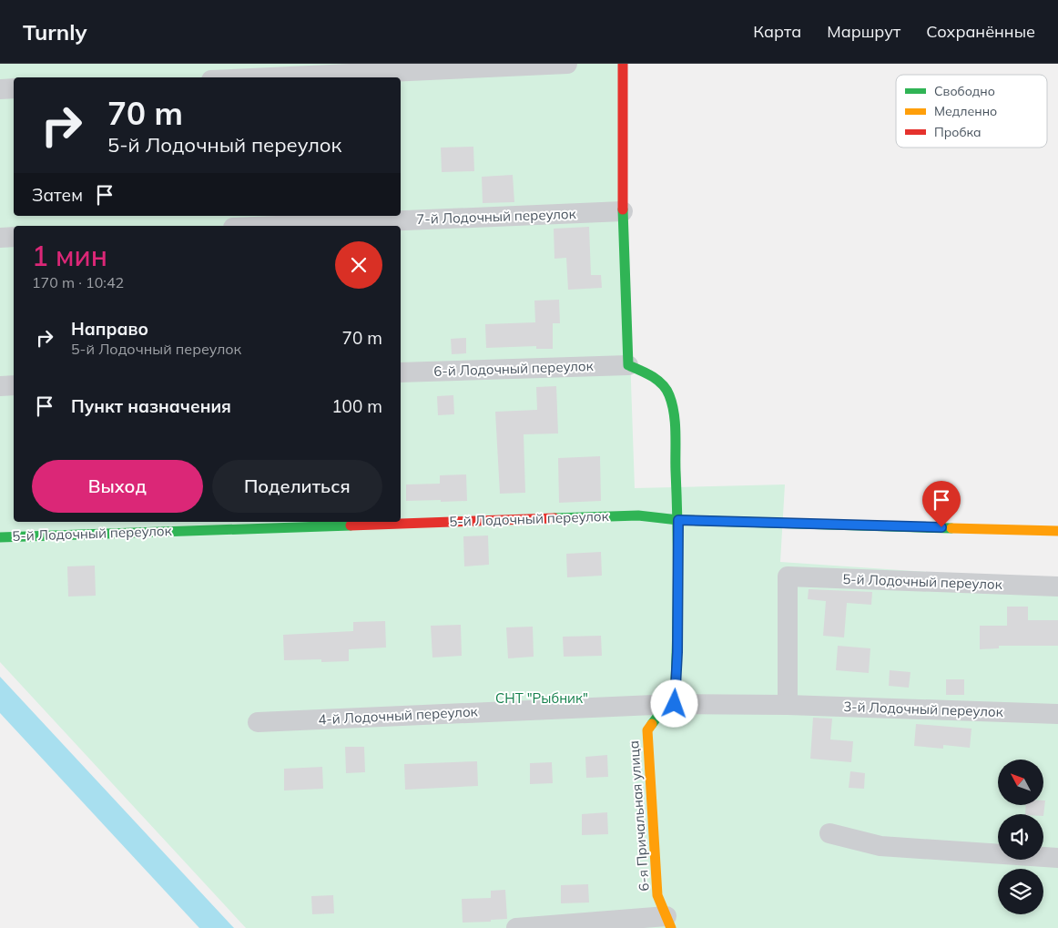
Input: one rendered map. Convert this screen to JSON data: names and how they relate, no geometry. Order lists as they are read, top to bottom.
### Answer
{
  "streets": {
    "street": [
      "7-й Лодочный переулок",
      "6-й Лодочный переулок",
      "5-й Лодочный переулок",
      "3-й Лодочный переулок",
      "4-й Лодочный переулок",
      "6-я Причальная улица"
    ]
  },
  "crossings": [
    ["5-й Лодочный переулок", "3-й Лодочный переулок"],
    ["5-й Лодочный переулок", "4-й Лодочный переулок"],
    ["3-й Лодочный переулок", "4-й Лодочный переулок"],
    ["4-й Лодочный переулок", "6-я Причальная улица"]
  ],
  "parks": ["СНТ \"Рыбник\""],
  "legend": ["Свободно", "Медленно", "Пробка"],
  "north": "top left",
  "page": {
    "header": "Turnly",
    "nav": ["Карта", "Маршрут", "Сохранённые"],
    "turn": ["70 m", "5-й Лодочный переулок"],
    "then": "Затем",
    "heading": ["1 мин", "170 m · 10:42"],
    "list": [
      {
        "name": "Направо",
        "note": "5-й Лодочный переулок",
        "value": "70 m"
      },
      {
        "name": "Пункт назначения",
        "value": "100 m"
      }
    ],
    "buttons": ["Выход", "Поделиться"]
  }
}
